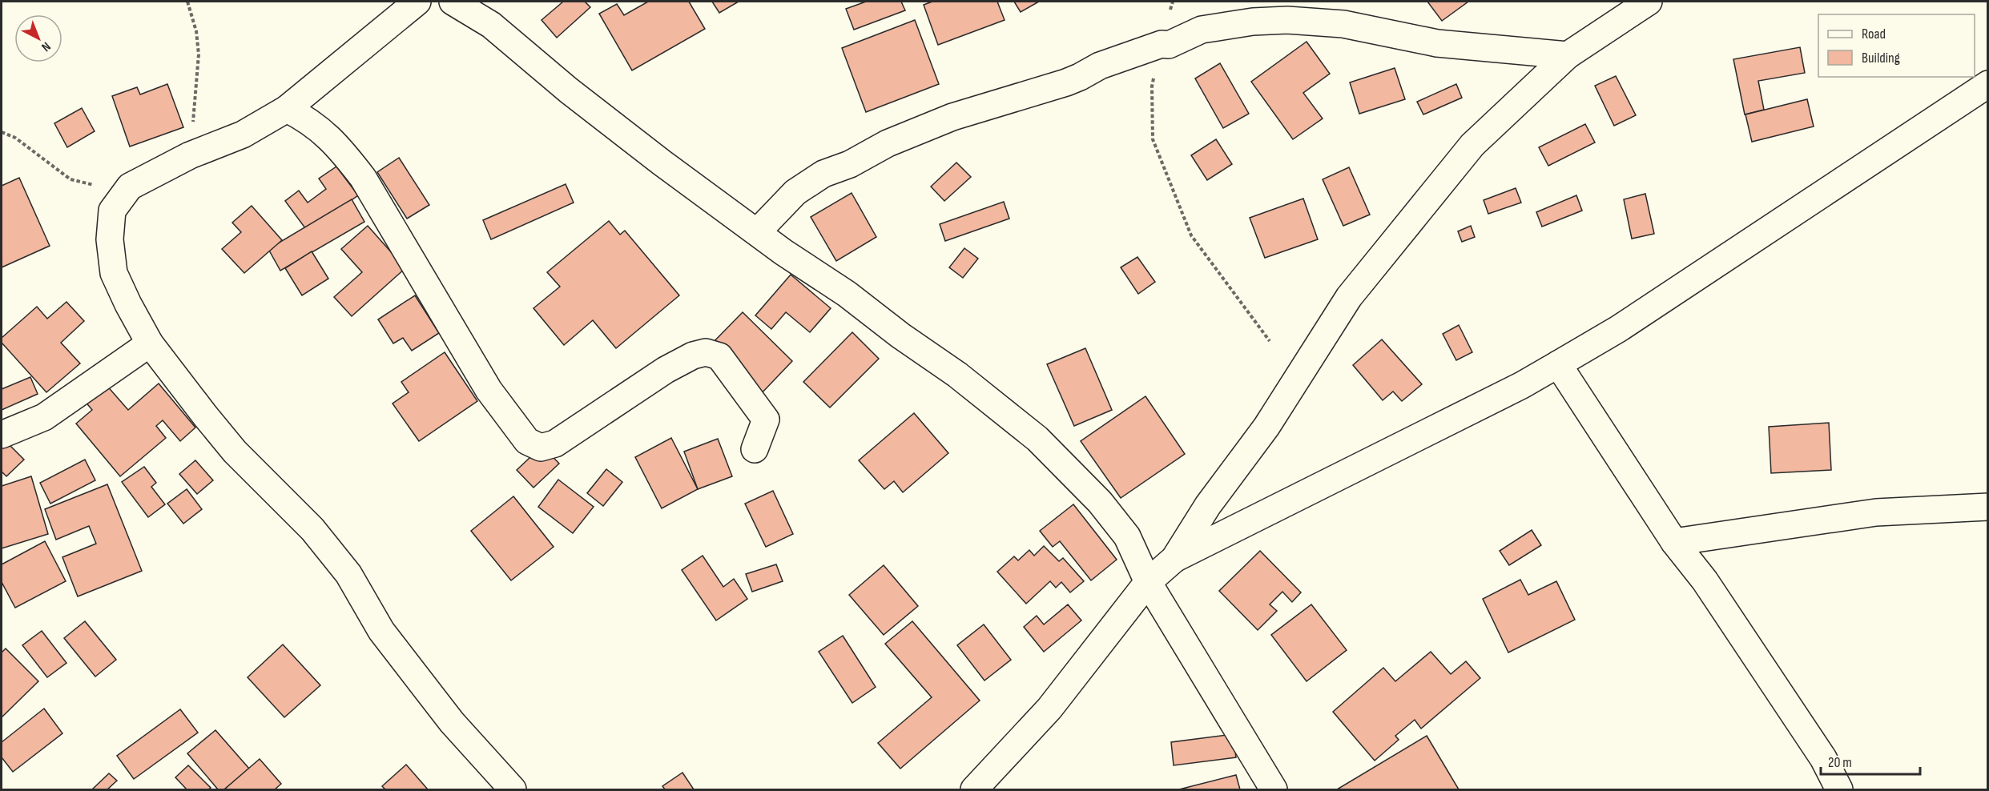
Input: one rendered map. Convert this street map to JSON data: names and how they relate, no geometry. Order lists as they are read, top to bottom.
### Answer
{
  "legend": ["Road", "Building"],
  "scale_bar": "20 m",
  "north": "bottom right"
}
